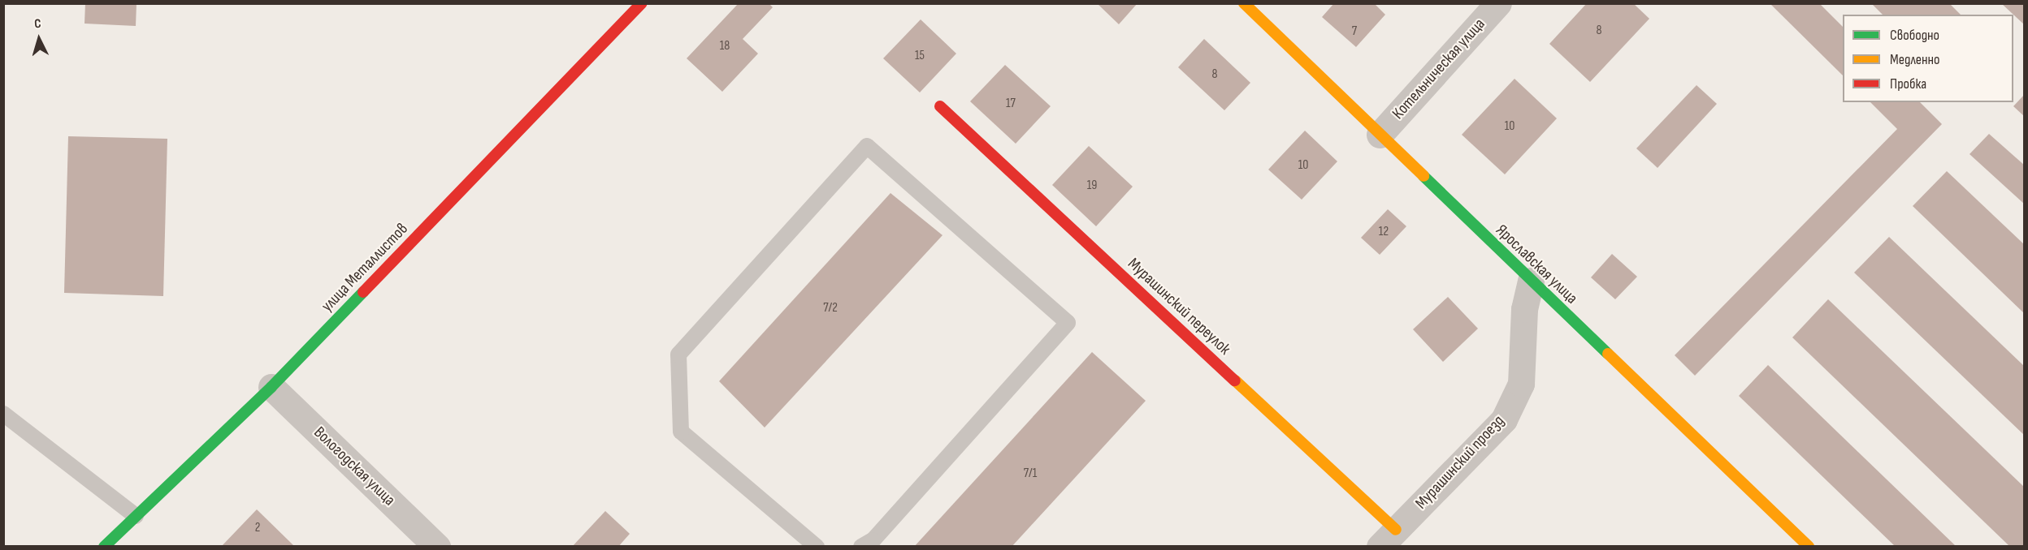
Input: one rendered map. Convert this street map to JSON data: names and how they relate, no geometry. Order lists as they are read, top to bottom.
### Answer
{
  "streets": {
    "street": [
      "Котельническая улица",
      "Ярославская улица",
      "улица Металлистов",
      "Мурашинский переулок",
      "Мурашинский проезд",
      "Вологодская улица"
    ]
  },
  "crossings": [
    ["Котельническая улица", "Ярославская улица"],
    ["Ярославская улица", "Мурашинский проезд"],
    ["улица Металлистов", "Вологодская улица"],
    ["Мурашинский переулок", "Мурашинский проезд"]
  ],
  "house_numbers": [
    "8",
    "7",
    "18",
    "15",
    "8",
    "17",
    "10",
    "10",
    "19",
    "12",
    "7/2",
    "7/1",
    "2"
  ],
  "legend": ["Свободно", "Медленно", "Пробка"],
  "north": "top"
}
